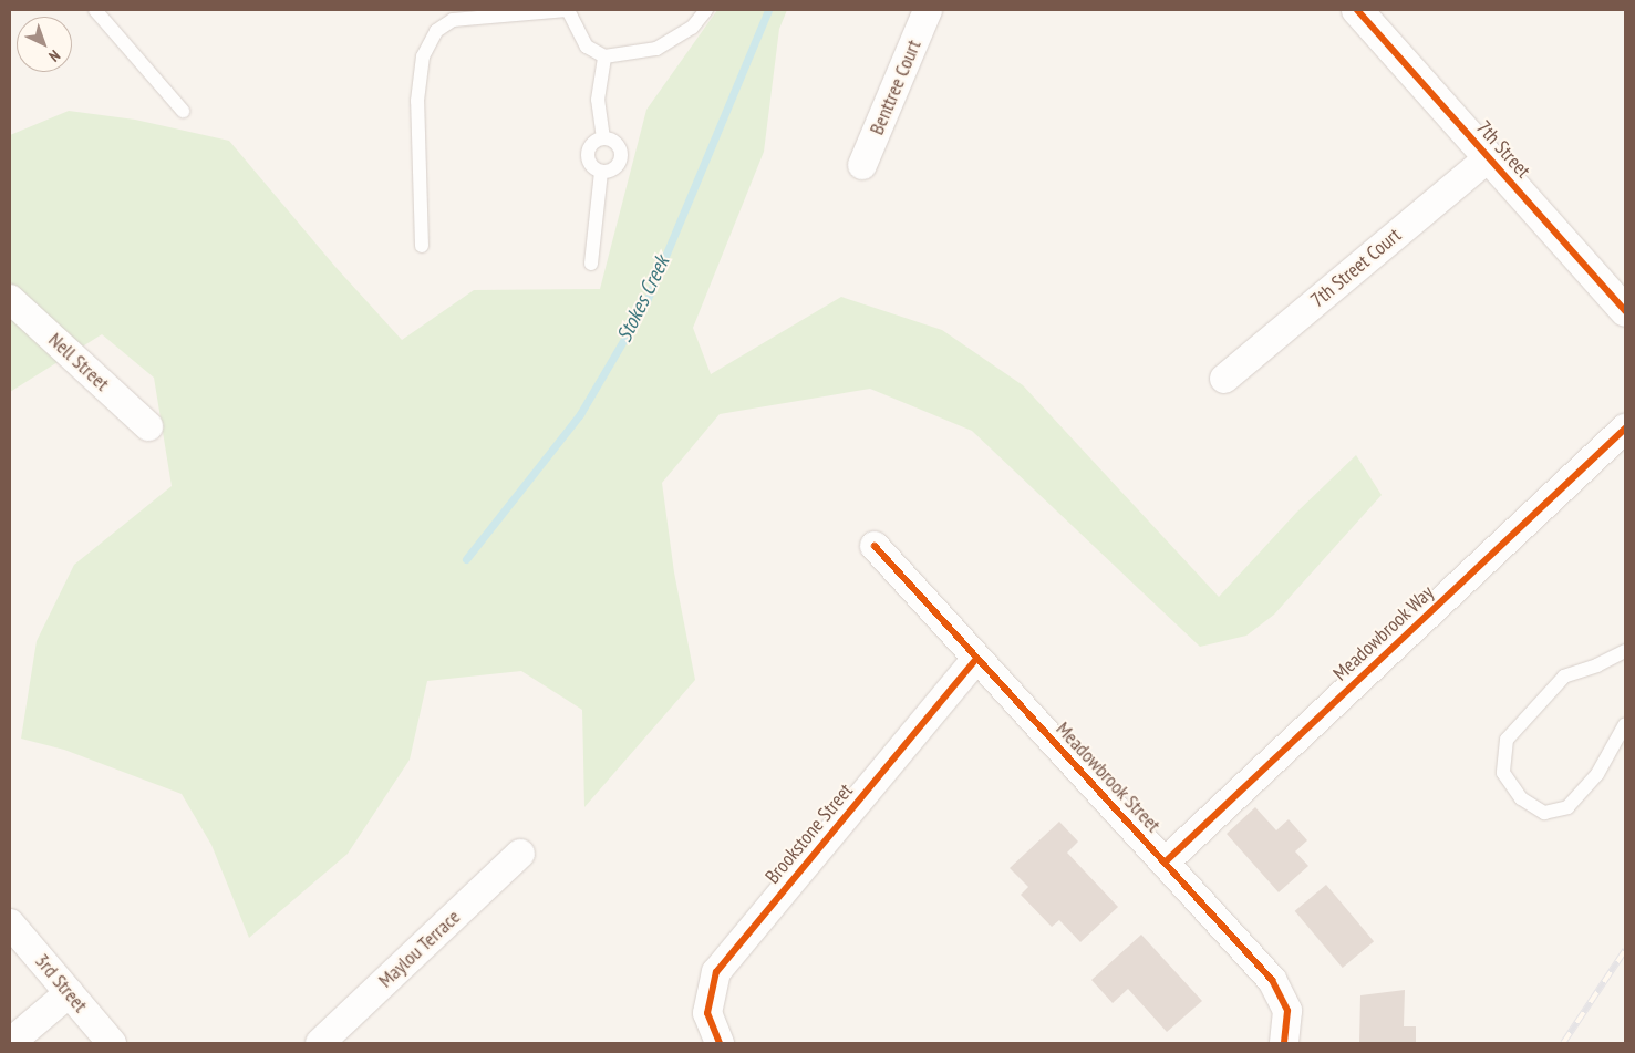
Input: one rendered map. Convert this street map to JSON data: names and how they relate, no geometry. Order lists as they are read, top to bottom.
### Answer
{
  "streets": {
    "street": [
      "Benttree Court",
      "7th Street",
      "7th Street Court",
      "Nell Street",
      "Meadowbrook Way",
      "Meadowbrook Street",
      "Brookstone Street",
      "Maylou Terrace",
      "3rd Street"
    ]
  },
  "crossings": [
    ["7th Street", "7th Street Court"],
    ["Meadowbrook Way", "Meadowbrook Street"],
    ["Meadowbrook Street", "Brookstone Street"]
  ],
  "water": ["Stokes Creek"],
  "north": "bottom right"
}
